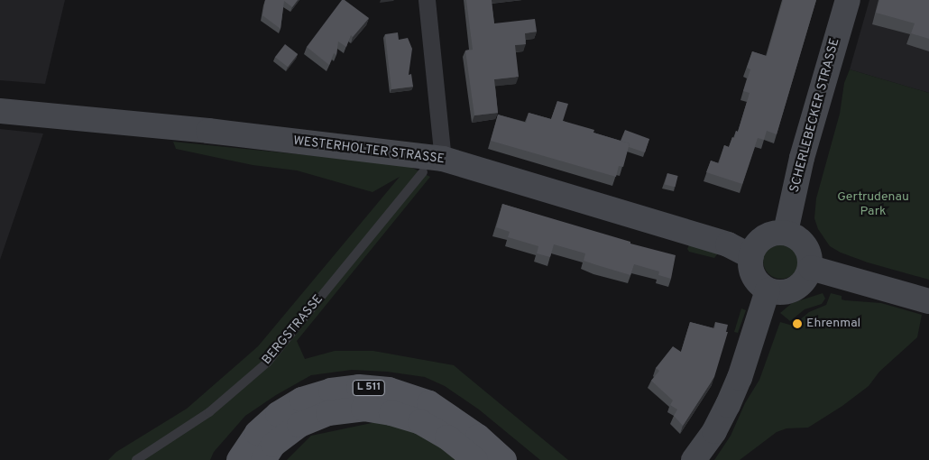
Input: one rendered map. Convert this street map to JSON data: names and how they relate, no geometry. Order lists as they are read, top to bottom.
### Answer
{
  "streets": {
    "main road": ["L 511"],
    "street": ["SCHERLEBECKER STRASSE", "WESTERHOLTER STRASSE"],
    "lane": ["BERGSTRASSE"]
  },
  "crossings": [
    ["SCHERLEBECKER STRASSE", "WESTERHOLTER STRASSE"],
    ["WESTERHOLTER STRASSE", "BERGSTRASSE"]
  ],
  "parks": ["Gertrudenau Park"],
  "places": ["Ehrenmal"]
}
